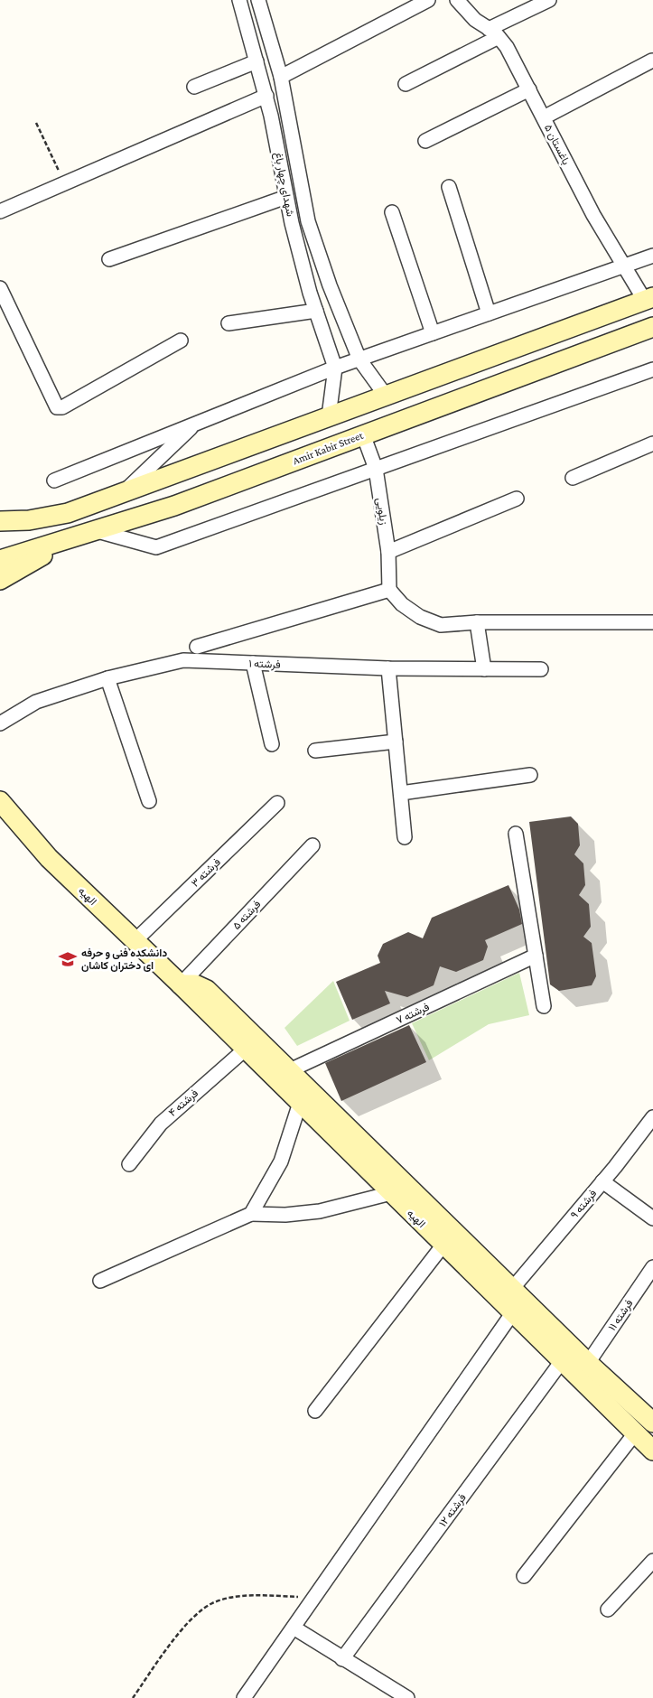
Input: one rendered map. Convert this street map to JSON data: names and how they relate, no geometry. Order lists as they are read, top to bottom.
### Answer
{
  "streets": {
    "street": [
      "باغستان ۵",
      "شهدای چهار باغ",
      "Amir Kabir Street",
      "زیلویی",
      "فرشته ۱",
      "فرشته ۳",
      "الهیه",
      "فرشته ۵",
      "فرشته ۷",
      "فرشته ۴",
      "فرشته ۹",
      "فرشته ۱۱",
      "فرشته ۱۲"
    ]
  },
  "crossings": [
    ["Amir Kabir Street", "زیلویی"],
    ["فرشته ۳", "الهیه"],
    ["الهیه", "فرشته ۵"],
    ["الهیه", "فرشته ۷"],
    ["الهیه", "فرشته ۴"],
    ["الهیه", "فرشته ۹"],
    ["الهیه", "فرشته ۱۱"],
    ["الهیه", "فرشته ۱۲"]
  ],
  "places": {
    "school or university": ["دانشکده فنی و حرفه ای دختران کاشان"]
  }
}
